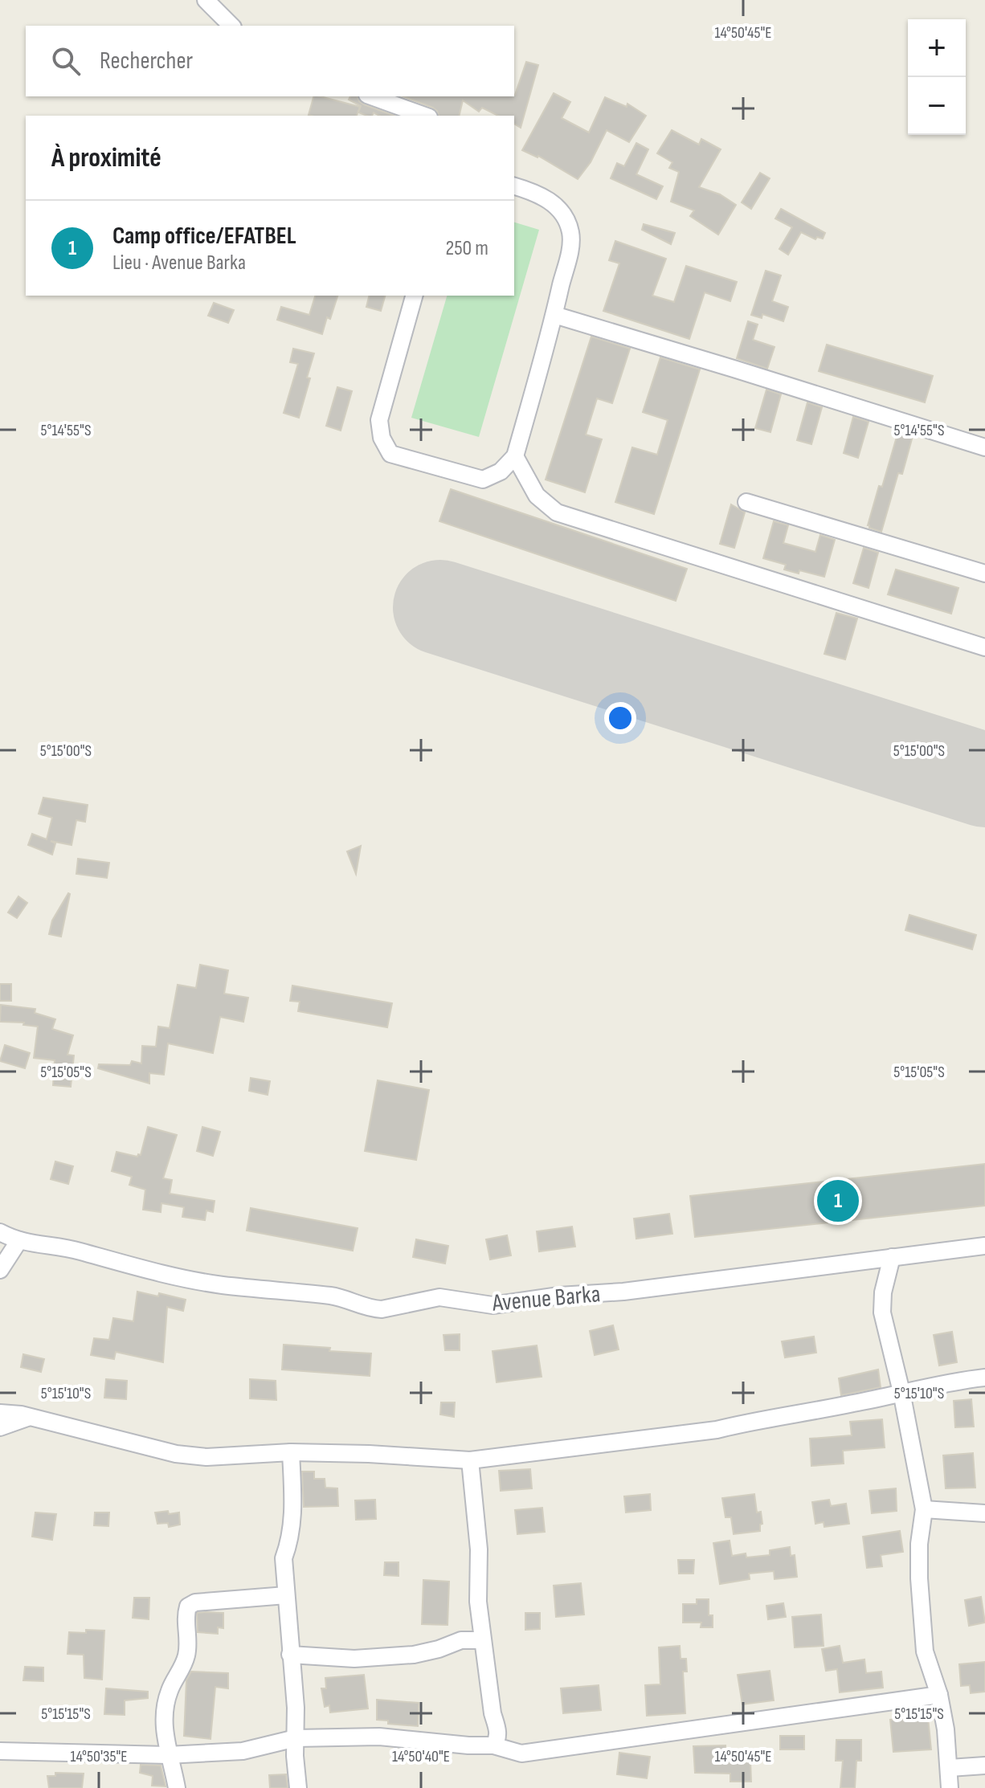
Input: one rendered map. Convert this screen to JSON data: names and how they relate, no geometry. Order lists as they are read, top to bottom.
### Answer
{
  "streets": {
    "street": ["Avenue Barka"]
  },
  "page": {
    "map_buttons": ["+", "−"],
    "search": "Rechercher",
    "heading": "À proximité",
    "list": [
      {
        "mark": "1",
        "name": "Camp office/EFATBEL",
        "note": "Lieu · Avenue Barka",
        "value": "250 m"
      }
    ],
    "pins": "1"
  },
  "coordinates": [
    "14°50'45\"E",
    "5°14'55\"S",
    "5°15'00\"S",
    "5°15'05\"S",
    "5°15'10\"S",
    "5°15'15\"S",
    "14°50'35\"E",
    "14°50'40\"E"
  ]
}
